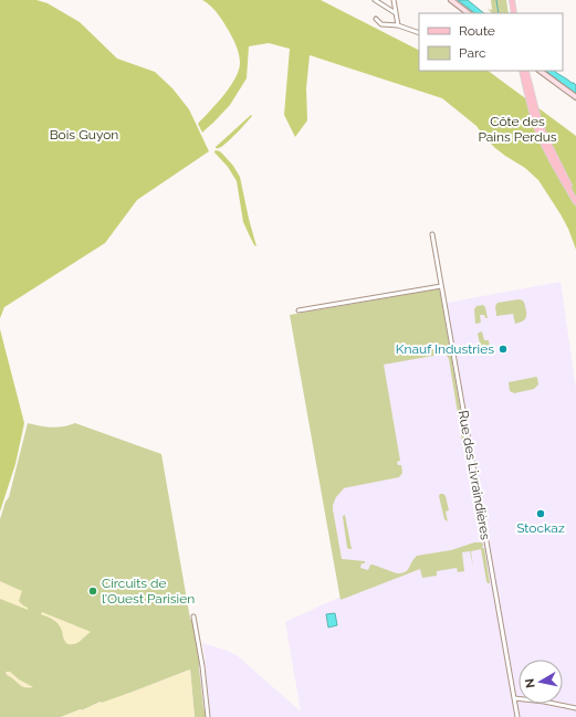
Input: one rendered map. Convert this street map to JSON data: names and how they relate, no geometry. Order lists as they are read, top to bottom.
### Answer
{
  "streets": {
    "street": ["Rue des Livraindières"]
  },
  "parks": ["Côte des Pains Perdus", "Bois Guyon"],
  "places": ["Knauf Industries", "Stockaz", "Circuits de l’Ouest Parisien"],
  "legend": ["Route", "Parc"],
  "north": "left"
}
